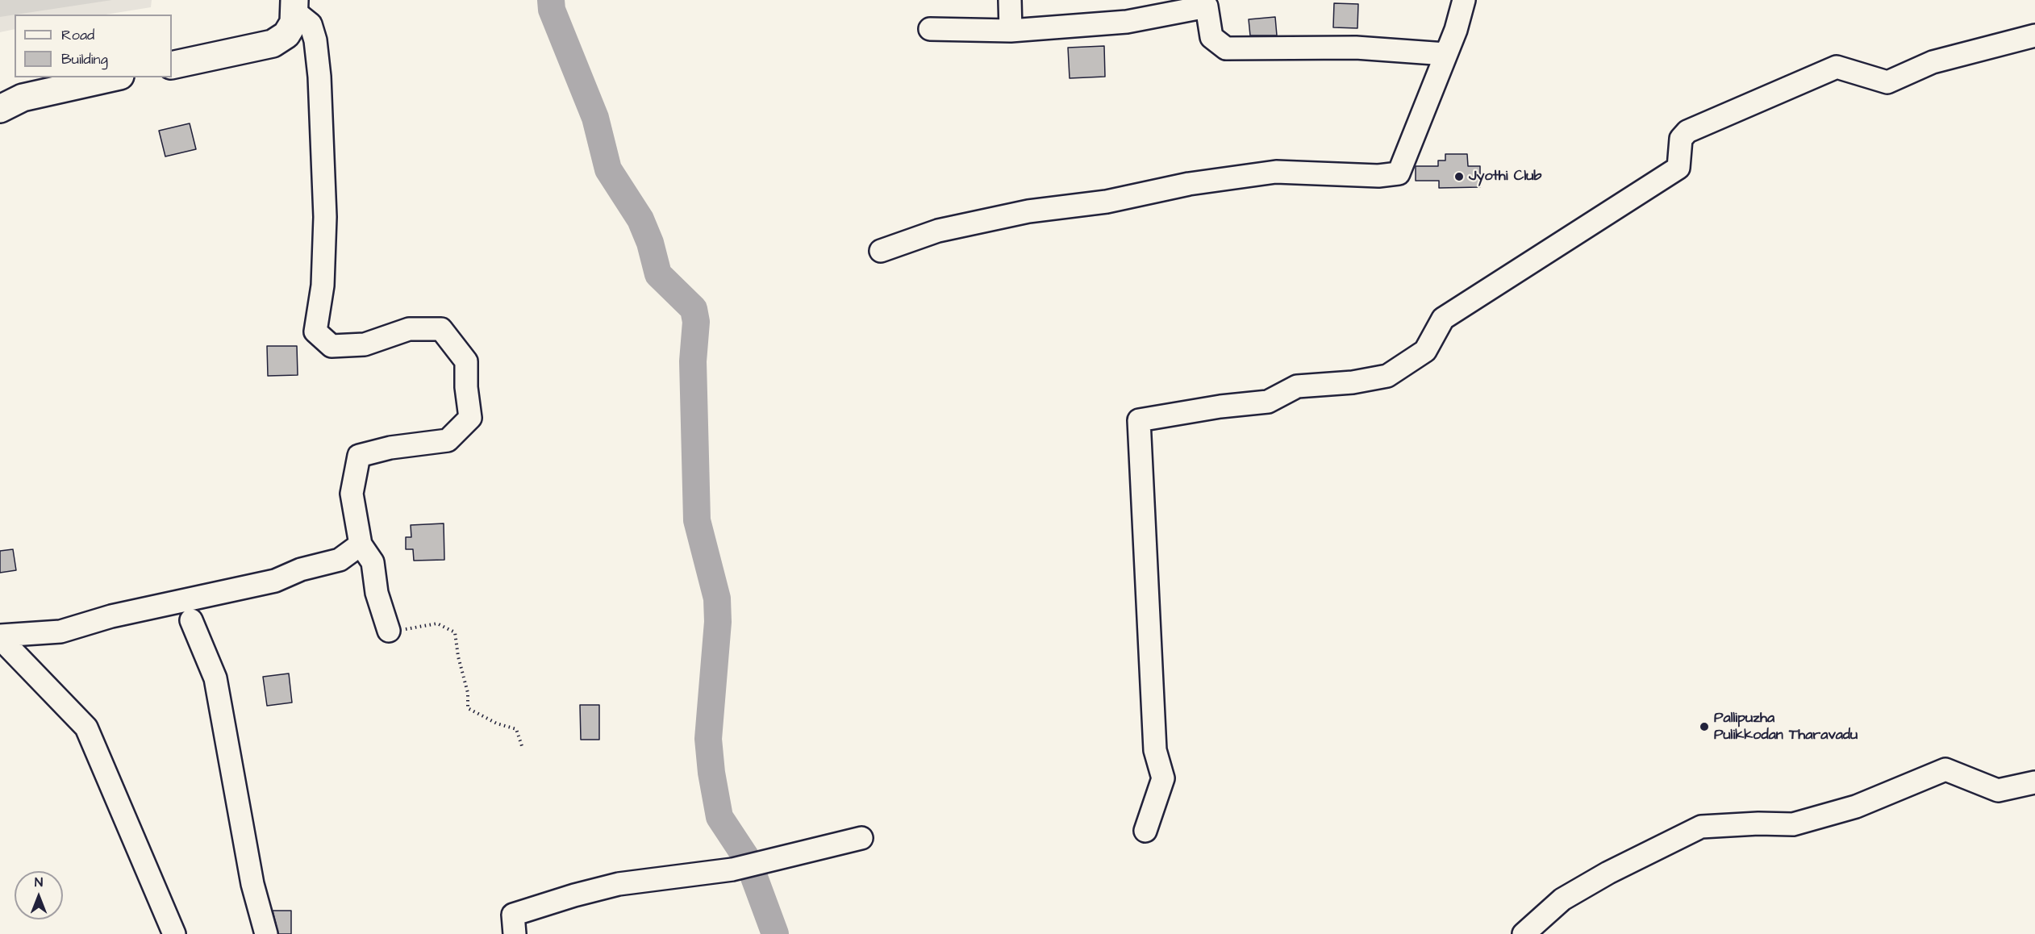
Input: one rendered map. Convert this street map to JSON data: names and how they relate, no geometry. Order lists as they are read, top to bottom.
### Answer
{
  "places": ["Jyothi Club", "Pallipuzha Pulikkodan Tharavadu"],
  "legend": ["Road", "Building"],
  "north": "top"
}
